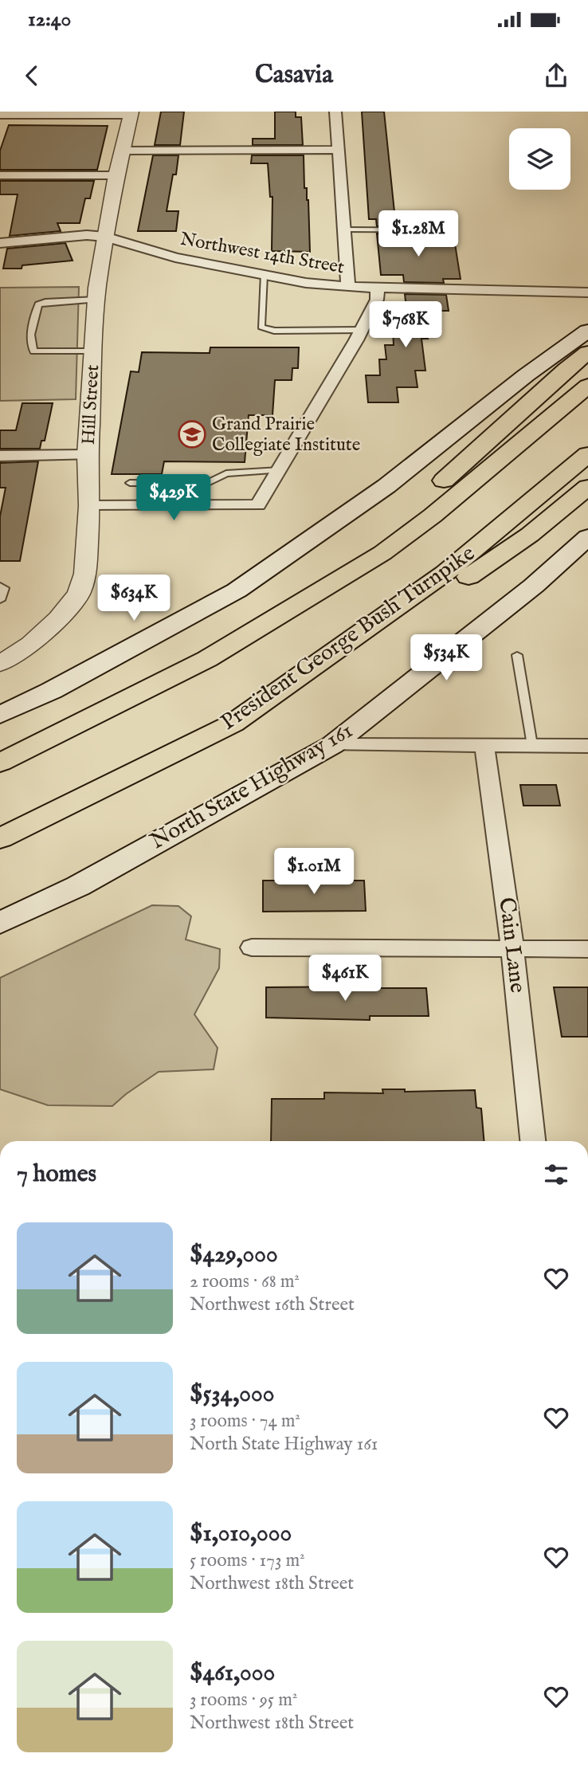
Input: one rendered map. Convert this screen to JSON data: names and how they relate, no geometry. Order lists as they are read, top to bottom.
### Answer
{
  "streets": {
    "highway": ["President George Bush Turnpike"],
    "main road": ["North State Highway 161"],
    "street": ["Northwest 14th Street", "Hill Street", "Cain Lane"]
  },
  "crossings": [
    ["Northwest 14th Street", "Hill Street"]
  ],
  "places": {
    "school or university": ["Grand Prairie Collegiate Institute"]
  },
  "page": {
    "status": "12:40",
    "header": "Casavia",
    "price": [
      "$1.28M",
      "$768K",
      "$429K",
      "$634K",
      "$534K",
      "$1.01M",
      "$461K"
    ],
    "heading": "7 homes",
    "list": [
      {
        "name": "$429,000",
        "note": "2 rooms · 68 m² · Northwest 16th Street"
      },
      {
        "name": "$534,000",
        "note": "3 rooms · 74 m² · North State Highway 161"
      },
      {
        "name": "$1,010,000",
        "note": "5 rooms · 173 m² · Northwest 18th Street"
      },
      {
        "name": "$461,000",
        "note": "3 rooms · 95 m² · Northwest 18th Street"
      }
    ]
  }
}
